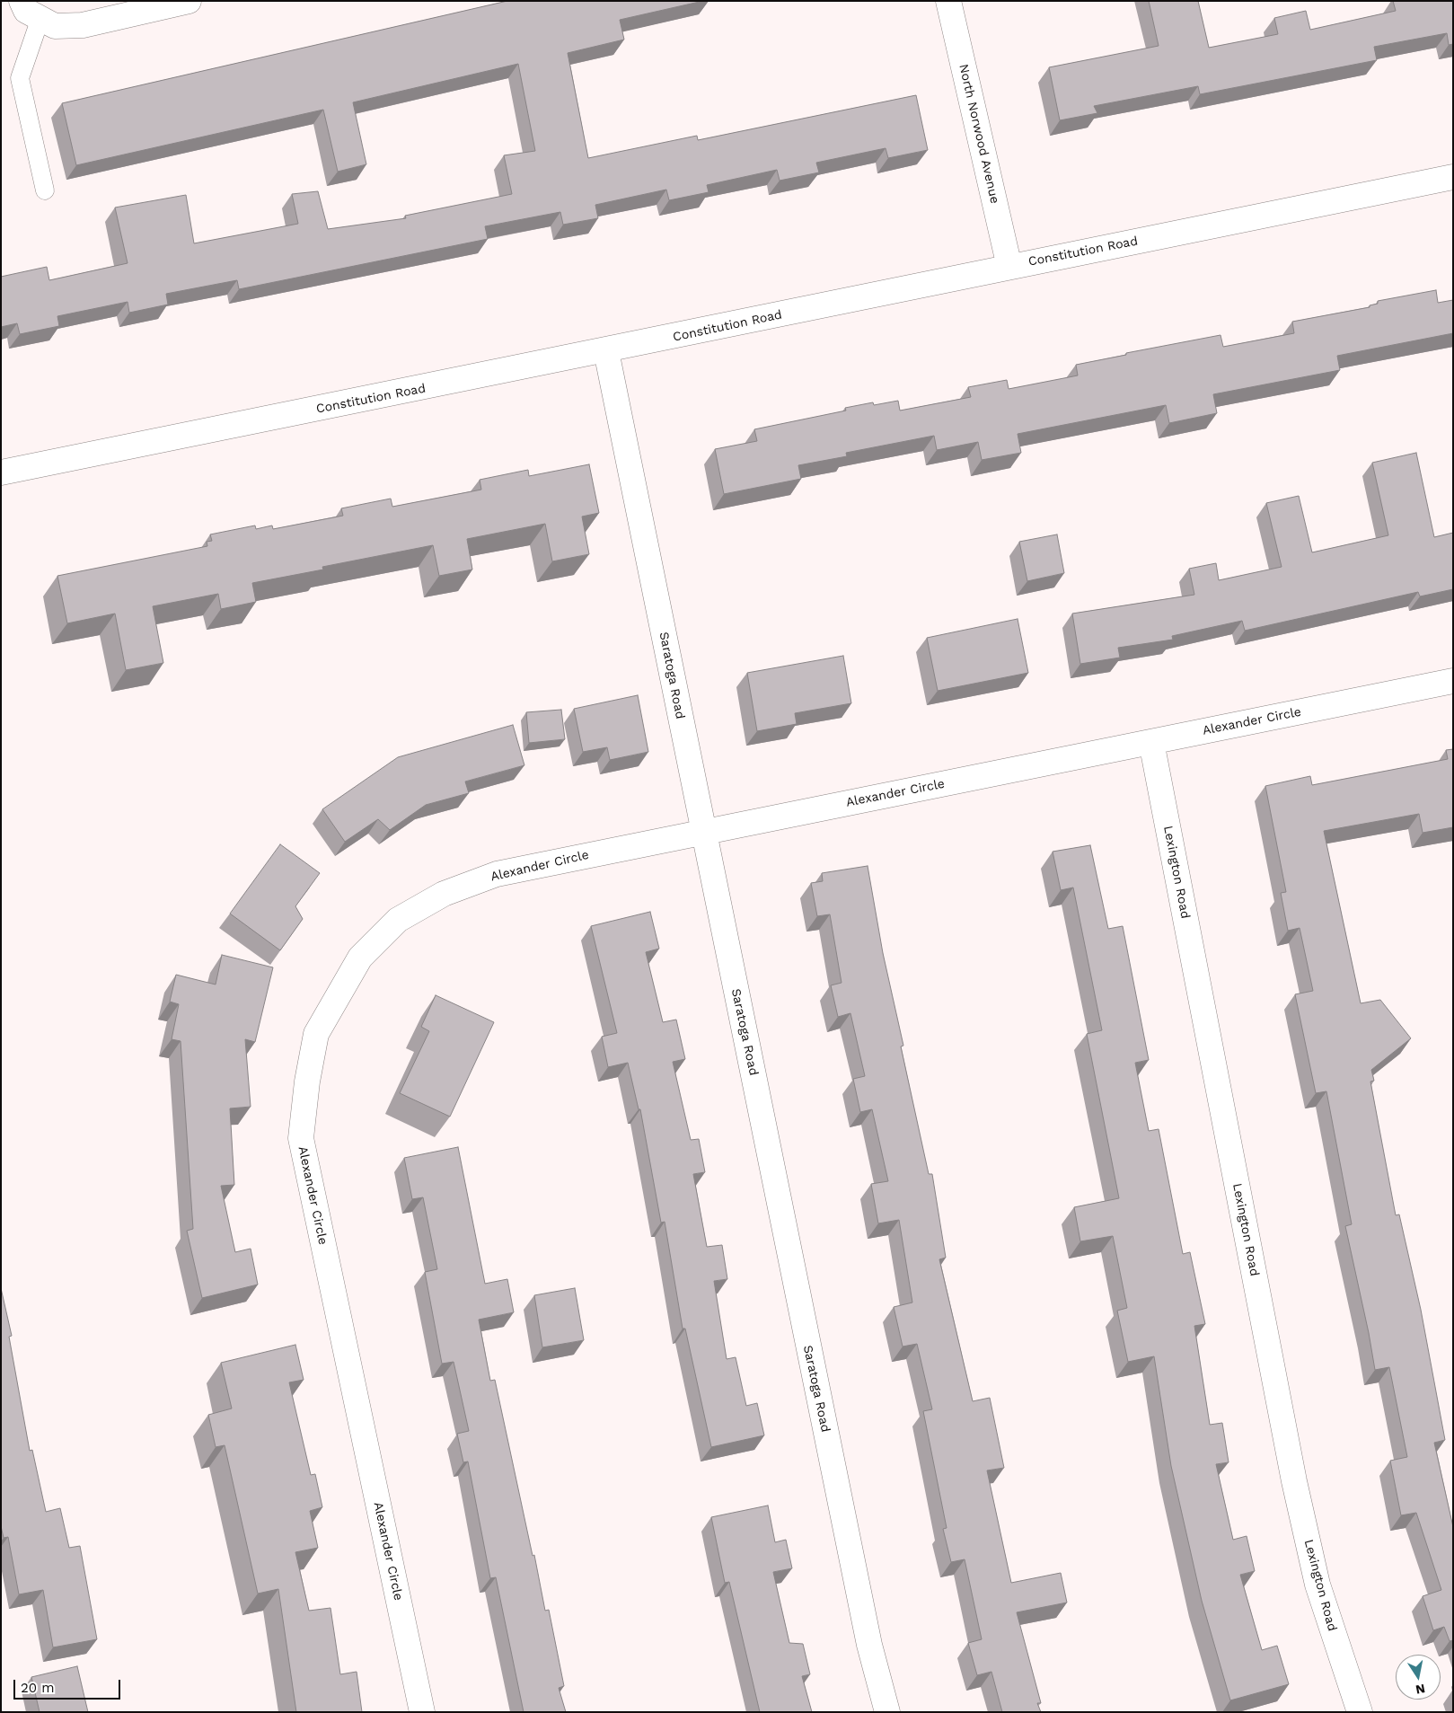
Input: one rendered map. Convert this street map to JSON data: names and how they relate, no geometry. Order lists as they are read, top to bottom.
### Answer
{
  "streets": {
    "street": [
      "North Norwood Avenue",
      "Constitution Road",
      "Saratoga Road",
      "Alexander Circle",
      "Lexington Road"
    ]
  },
  "crossings": [
    ["North Norwood Avenue", "Constitution Road"],
    ["Constitution Road", "Saratoga Road"],
    ["Saratoga Road", "Alexander Circle"],
    ["Alexander Circle", "Lexington Road"]
  ],
  "scale_bar": "20 m",
  "north": "bottom"
}
